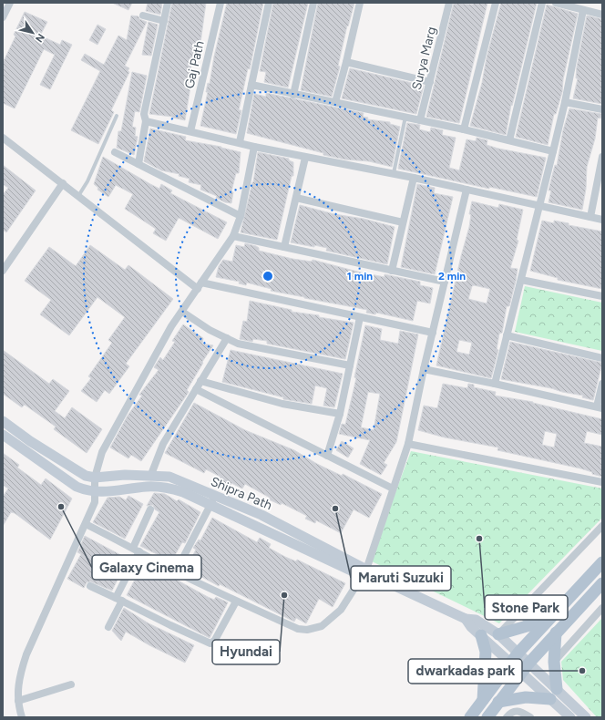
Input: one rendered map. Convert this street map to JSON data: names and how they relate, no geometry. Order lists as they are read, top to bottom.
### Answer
{
  "streets": {
    "street": ["Surya Marg", "Gaj Path", "Shipra Path"]
  },
  "places": [
    "Galaxy Cinema",
    "Maruti Suzuki",
    "Stone Park",
    "Hyundai",
    "dwarkadas park"
  ],
  "north": "bottom right",
  "rings": ["1 min", "2 min"]
}
